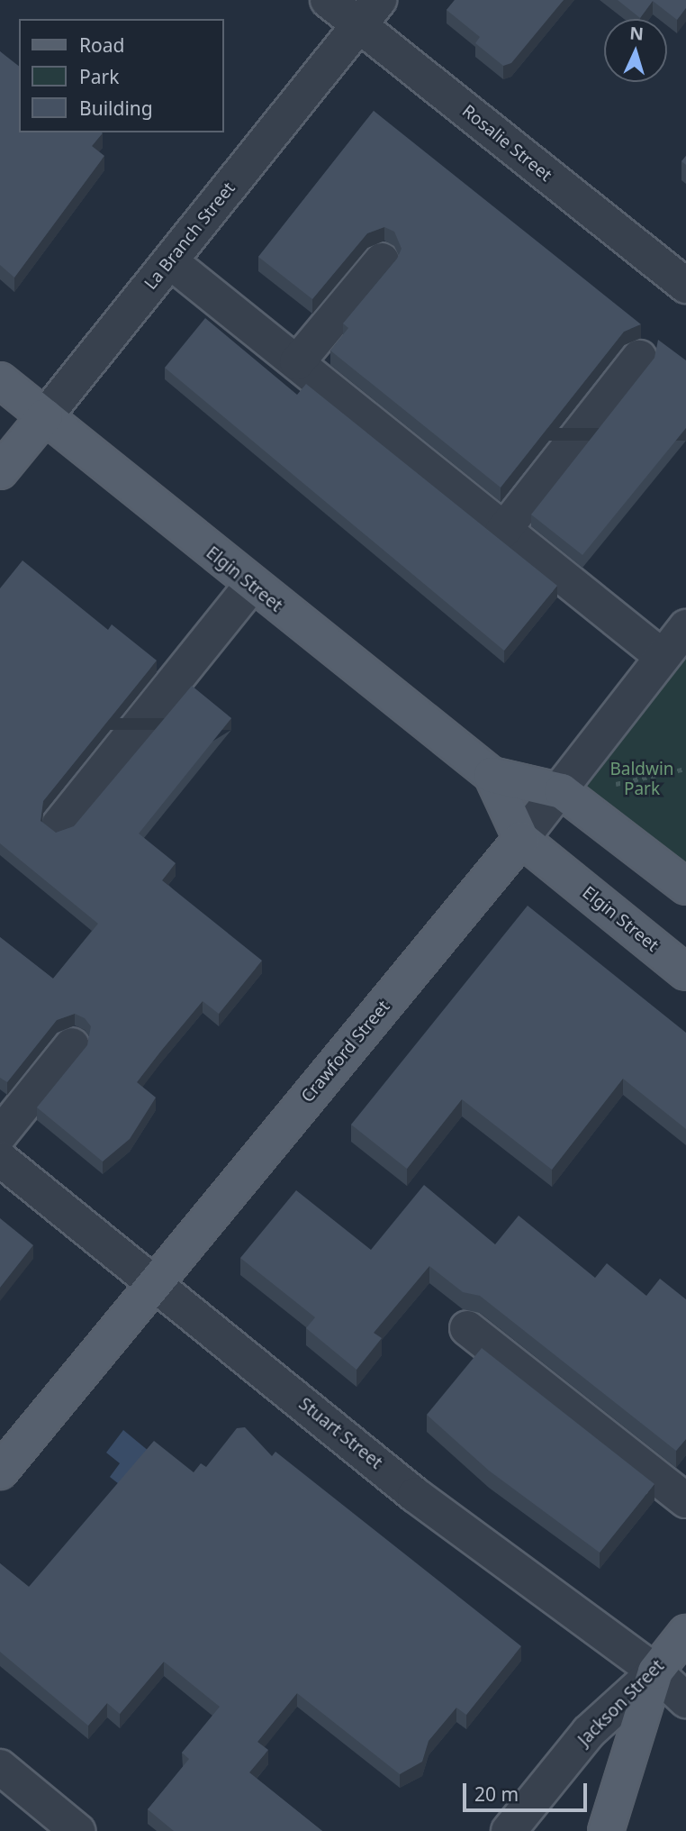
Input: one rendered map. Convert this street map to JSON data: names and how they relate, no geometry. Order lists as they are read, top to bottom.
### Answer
{
  "streets": {
    "main road": [
      "La Branch Street",
      "Elgin Street",
      "Crawford Street",
      "Jackson Street"
    ],
    "street": ["Rosalie Street", "Stuart Street"]
  },
  "crossings": [
    ["Rosalie Street", "La Branch Street"],
    ["La Branch Street", "Elgin Street"],
    ["Elgin Street", "Crawford Street"],
    ["Crawford Street", "Stuart Street"],
    ["Stuart Street", "Jackson Street"]
  ],
  "parks": ["Baldwin Park"],
  "legend": ["Road", "Park", "Building"],
  "scale_bar": "20 m",
  "north": "top"
}
